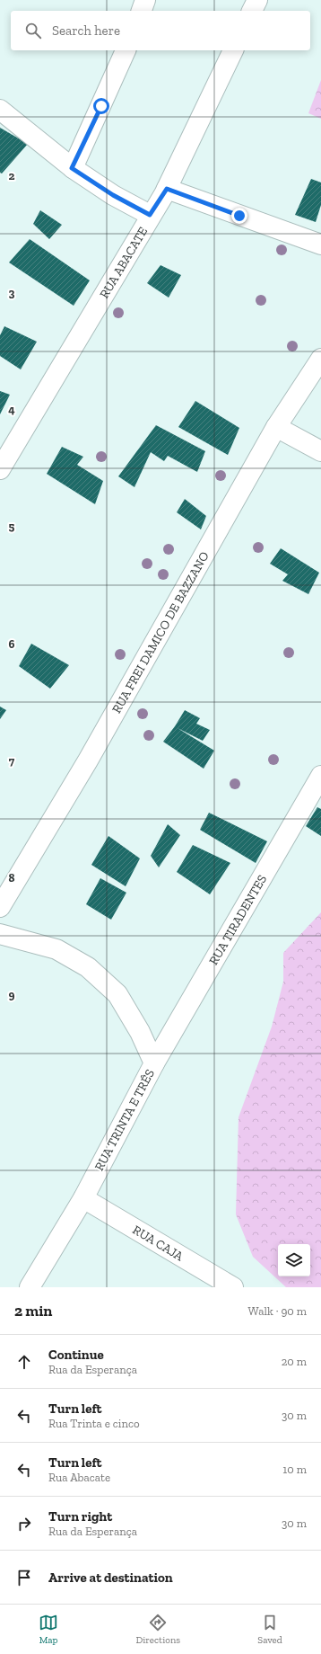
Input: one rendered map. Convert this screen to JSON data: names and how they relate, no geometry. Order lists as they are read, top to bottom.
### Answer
{
  "streets": {
    "street": [
      "RUA ABACATE",
      "RUA FREI DAMICO DE BAZZANO",
      "RUA TIRADENTES",
      "RUA TRINTA E TRÊS",
      "RUA CAJA"
    ]
  },
  "crossings": [
    ["RUA TIRADENTES", "RUA TRINTA E TRÊS"],
    ["RUA TRINTA E TRÊS", "RUA CAJA"]
  ],
  "page": {
    "search": "Search here",
    "heading": ["2 min", "Walk · 90 m"],
    "list": [
      ["Continue", "Rua da Esperança", "20 m"],
      ["Turn left", "Rua Trinta e cinco", "30 m"],
      ["Turn left", "Rua Abacate", "10 m"],
      ["Turn right", "Rua da Esperança", "30 m"],
      "Arrive at destination"
    ],
    "nav": ["Map", "Directions", "Saved"]
  },
  "grid": {
    "rows": [
      "2",
      "3",
      "4",
      "5",
      "6",
      "7",
      "8",
      "9"
    ]
  }
}
